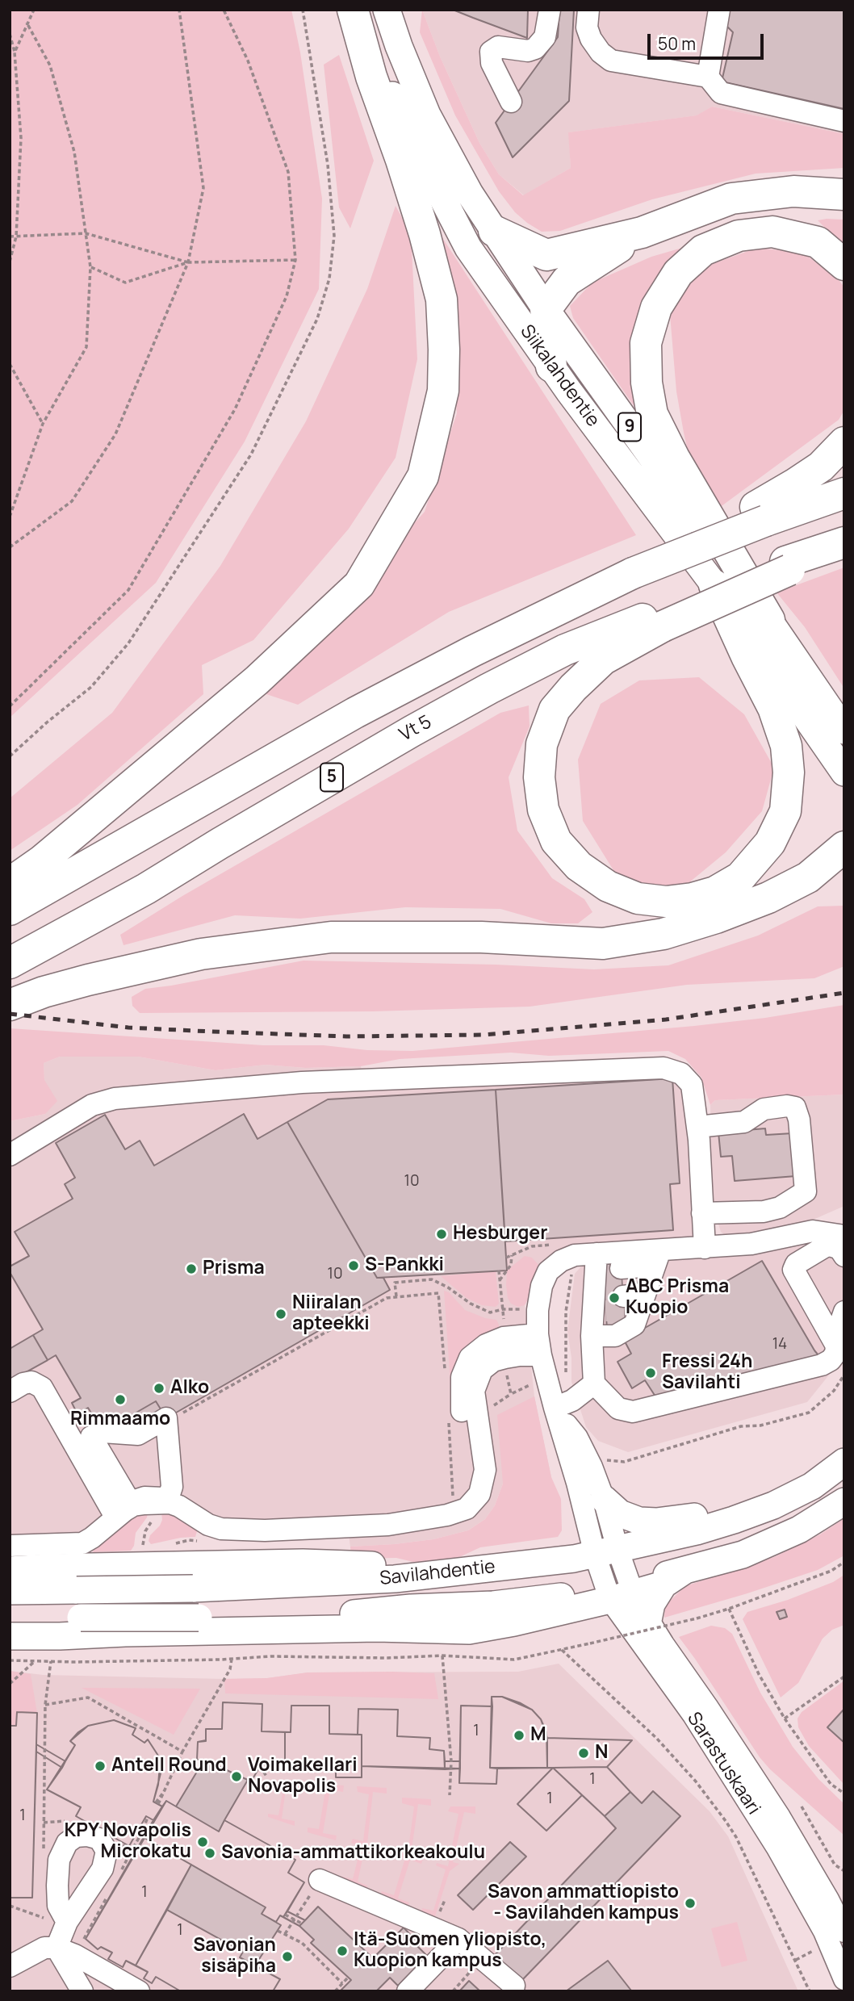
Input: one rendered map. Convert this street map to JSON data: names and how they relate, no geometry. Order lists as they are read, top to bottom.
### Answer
{
  "streets": {
    "highway": ["Vt 5", "5"],
    "main road": ["Siikalahdentie", "9", "Savilahdentie"],
    "street": ["Sarastuskaari"]
  },
  "crossings": [
    ["Savilahdentie", "Sarastuskaari"]
  ],
  "places": [
    "Hesburger",
    "S-Pankki",
    "Prisma",
    "ABC Prisma Kuopio",
    "Niiralan apteekki",
    "Fressi 24h Savilahti",
    "Alko",
    "Rimmaamo",
    "M",
    "N",
    "Antell Round",
    "Voimakellari Novapolis",
    "KPY Novapolis Microkatu",
    "Savonia-ammattikorkeakoulu",
    "Savon ammattiopisto - Savilahden kampus",
    "Itä-Suomen yliopisto, Kuopion kampus",
    "Savonian sisäpiha"
  ],
  "house_numbers": [
    "10",
    "10",
    "14",
    "1",
    "1",
    "1",
    "1",
    "1",
    "1"
  ],
  "scale_bar": "50 m"
}
